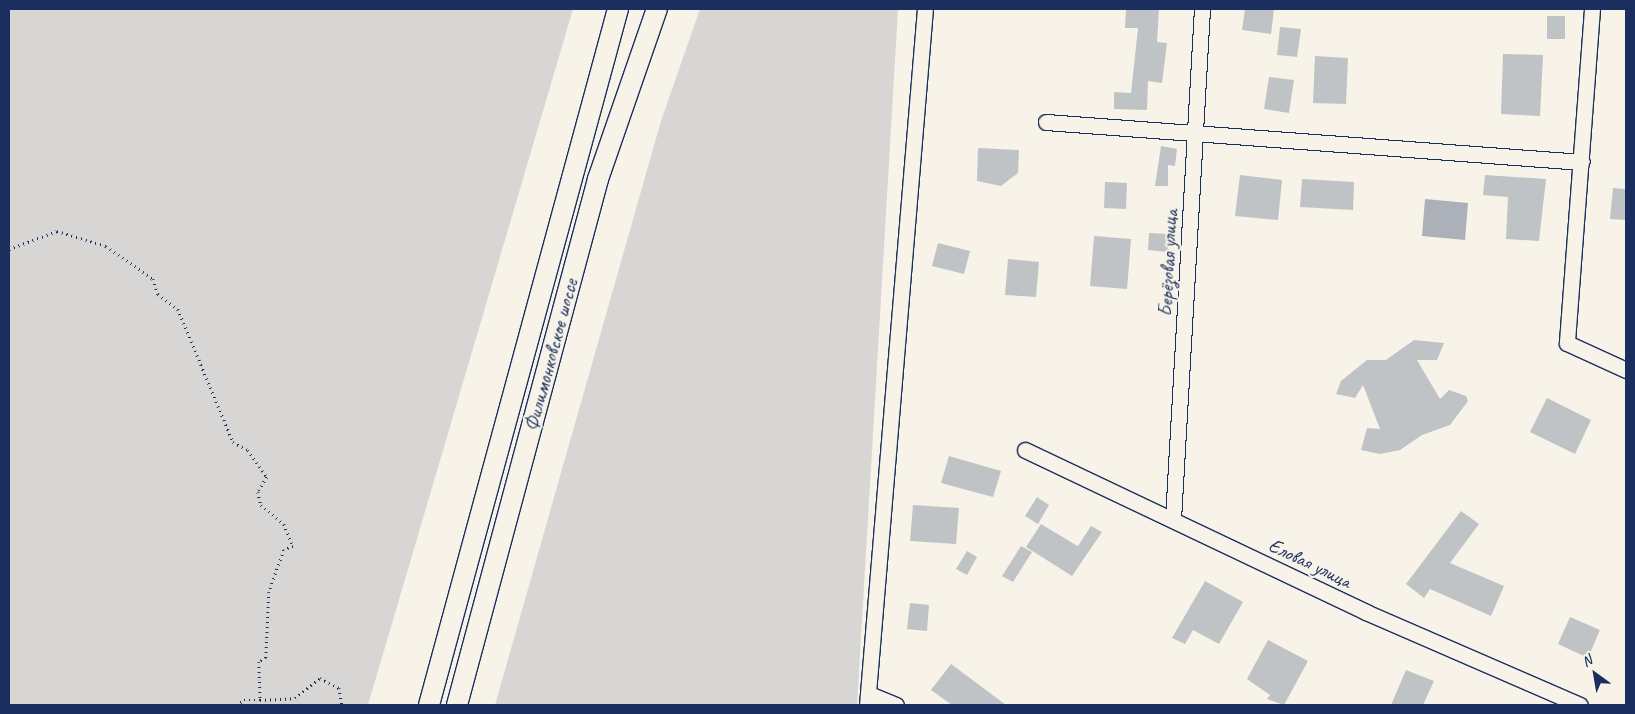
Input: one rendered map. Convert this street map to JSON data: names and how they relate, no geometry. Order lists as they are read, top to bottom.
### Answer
{
  "streets": {
    "main road": ["Филимонковское шоссе"],
    "street": ["Берёзовая улица", "Еловая улица"]
  },
  "crossings": [
    ["Берёзовая улица", "Еловая улица"]
  ],
  "north": "top left"
}
